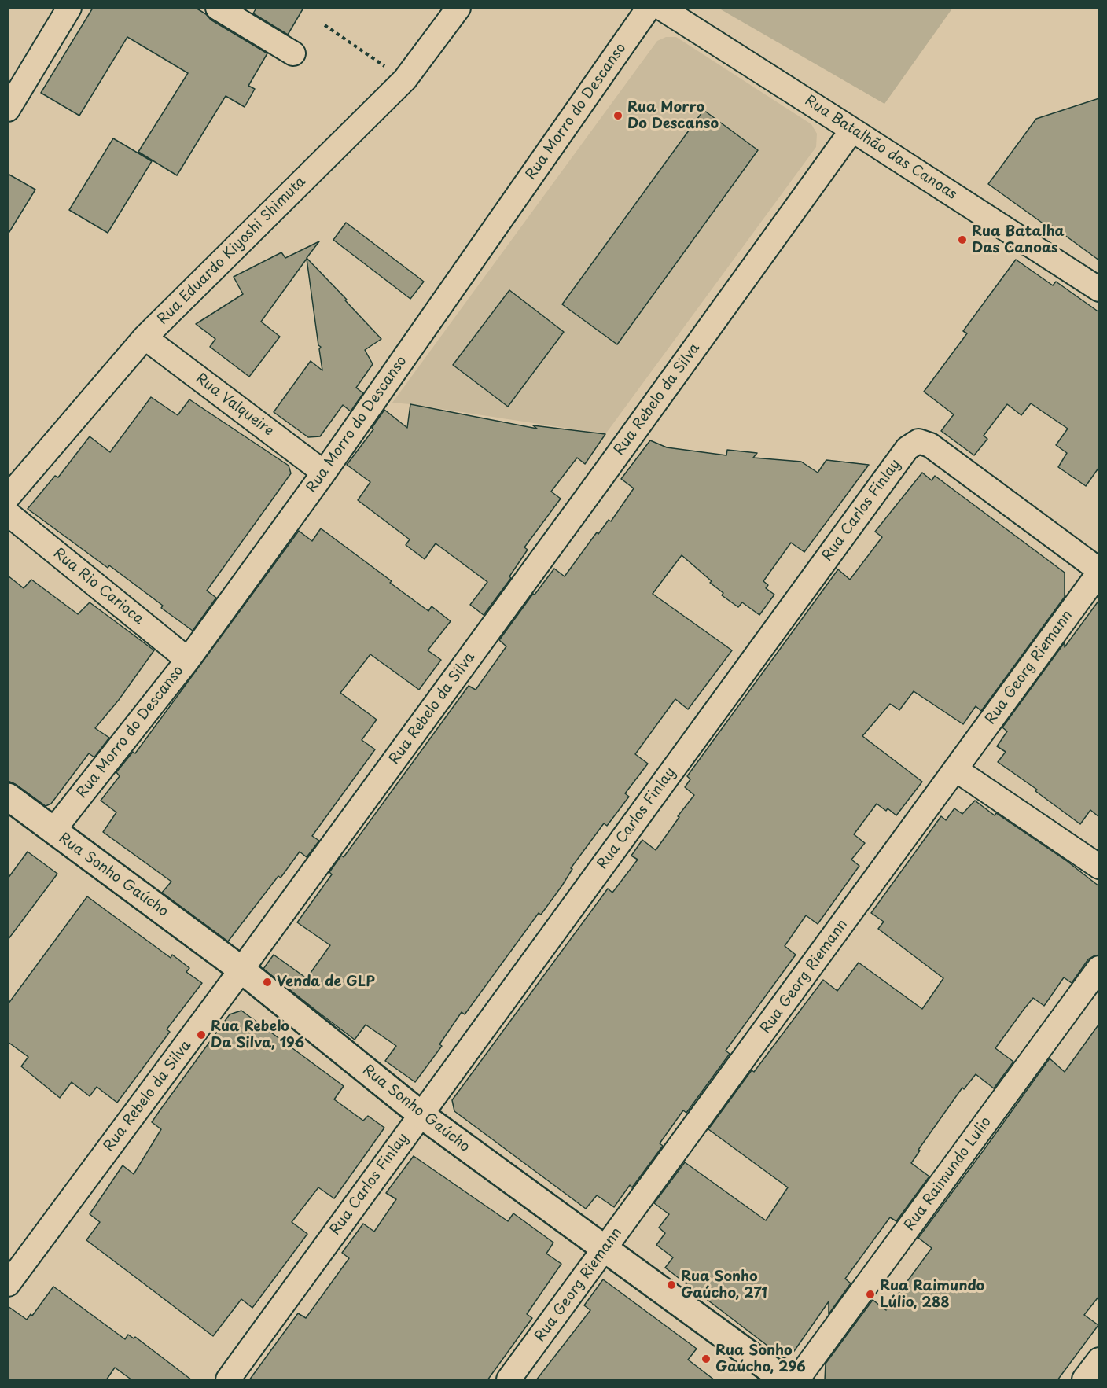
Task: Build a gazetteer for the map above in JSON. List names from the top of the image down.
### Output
{
  "streets": {
    "street": [
      "Rua Morro do Descanso",
      "Rua Batalhão das Canoas",
      "Rua Eduardo Kiyoshi Shimuta",
      "Rua Rebelo da Silva",
      "Rua Valqueire",
      "Rua Carlos Finlay",
      "Rua Rio Carioca",
      "Rua Georg Riemann",
      "Rua Sonho Gaúcho",
      "Rua Raimundo Lulio"
    ]
  },
  "crossings": [
    ["Rua Morro do Descanso", "Rua Valqueire"],
    ["Rua Morro do Descanso", "Rua Rio Carioca"],
    ["Rua Morro do Descanso", "Rua Sonho Gaúcho"],
    ["Rua Batalhão das Canoas", "Rua Rebelo da Silva"],
    ["Rua Eduardo Kiyoshi Shimuta", "Rua Valqueire"],
    ["Rua Rebelo da Silva", "Rua Sonho Gaúcho"],
    ["Rua Carlos Finlay", "Rua Georg Riemann"],
    ["Rua Carlos Finlay", "Rua Sonho Gaúcho"],
    ["Rua Georg Riemann", "Rua Sonho Gaúcho"]
  ],
  "places": [
    "Rua Morro Do Descanso",
    "Rua Batalha Das Canoas",
    "Venda de GLP",
    "Rua Rebelo Da Silva, 196",
    "Rua Sonho Gaúcho, 271",
    "Rua Raimundo Lúlio, 288",
    "Rua Sonho Gaúcho, 296"
  ]
}
